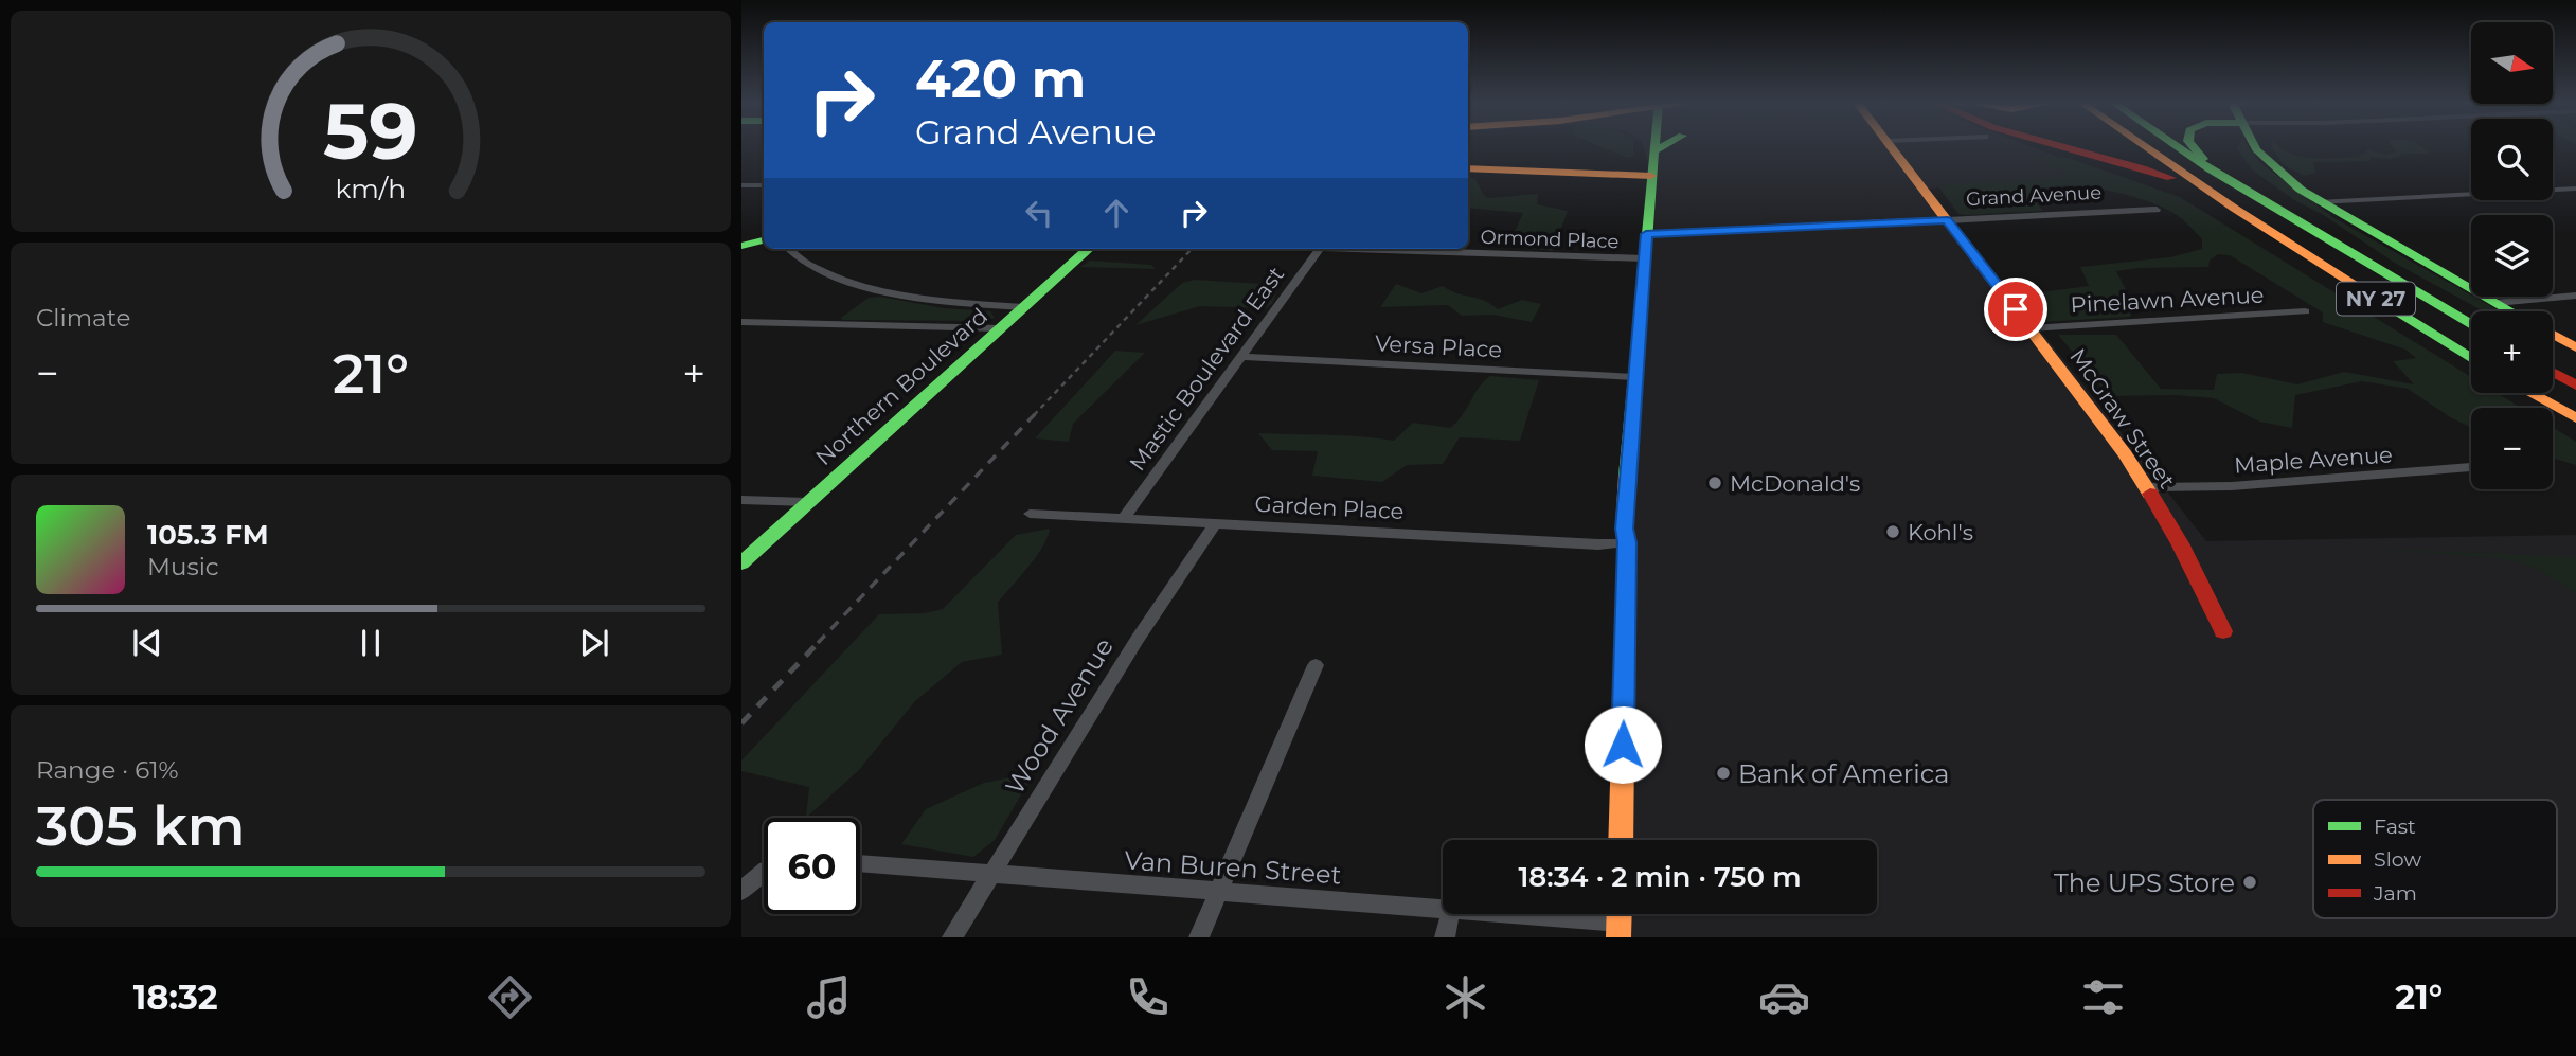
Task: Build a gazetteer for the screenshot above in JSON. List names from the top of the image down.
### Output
{
  "streets": {
    "main road": [
      "Grand Avenue",
      "NY 27",
      "Northern Boulevard",
      "McGraw Street"
    ],
    "street": [
      "Ormond Place",
      "Pinelawn Avenue",
      "Versa Place",
      "Mastic Boulevard East",
      "Maple Avenue",
      "Garden Place",
      "Wood Avenue",
      "Van Buren Street"
    ]
  },
  "crossings": [
    ["Grand Avenue", "McGraw Street"],
    ["Pinelawn Avenue", "McGraw Street"],
    ["Versa Place", "Mastic Boulevard East"],
    ["Mastic Boulevard East", "Garden Place"],
    ["McGraw Street", "Maple Avenue"],
    ["Garden Place", "Wood Avenue"],
    ["Wood Avenue", "Van Buren Street"]
  ],
  "places": [
    "McDonald's",
    "Kohl's",
    "Bank of America",
    "The UPS Store"
  ],
  "legend": ["Fast", "Slow", "Jam"],
  "north": "right",
  "page": {
    "map_buttons": ["+", "−"],
    "turn": ["420 m", "Grand Avenue"],
    "tile": [
      "Climate",
      ["Range · 61%", "305 km"]
    ],
    "heat": ["−", "21°", "+"],
    "song": ["105.3 FM", "Music"],
    "limit": "60",
    "trip": "18:34 · 2 min · 750 m",
    "tabs": ["18:32", "21°"],
    "gauge": ["59", "km/h"]
  }
}
